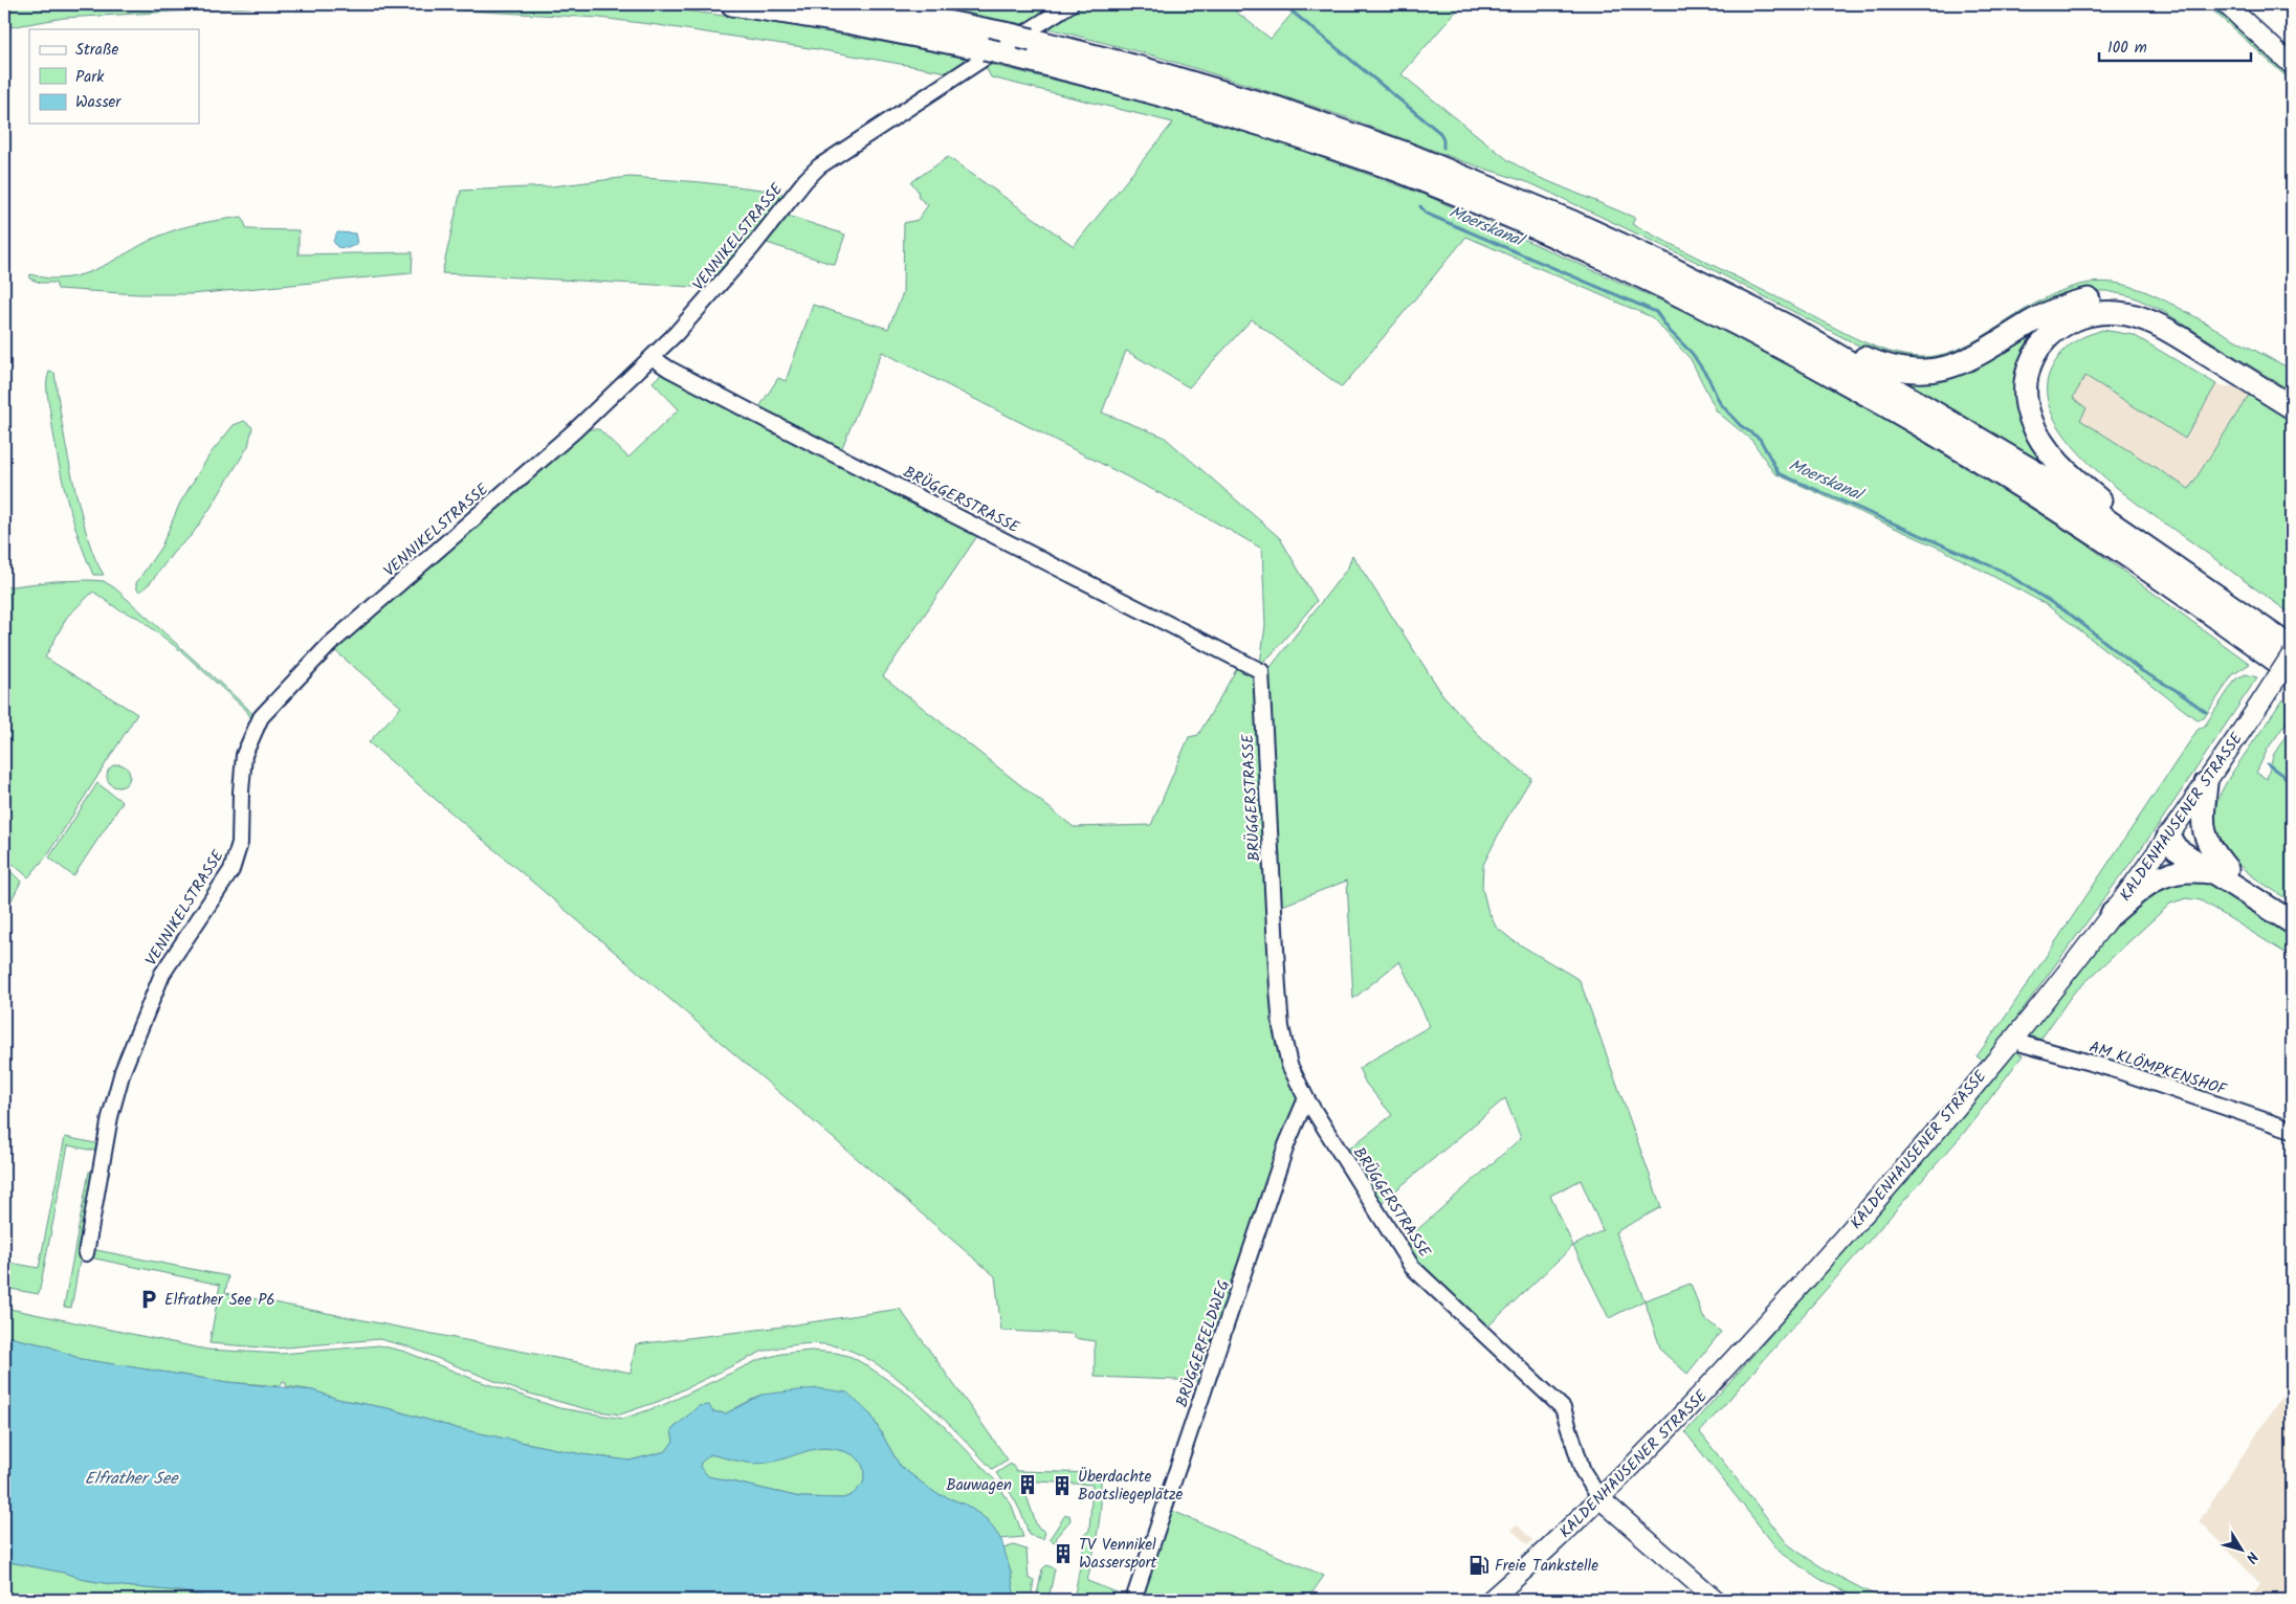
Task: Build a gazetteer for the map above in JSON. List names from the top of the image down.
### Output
{
  "streets": {
    "main road": ["KALDENHAUSENER STRASSE"],
    "street": [
      "VENNIKELSTRASSE",
      "BRÜGGERSTRASSE",
      "AM KLÖMPKENSHOF",
      "BRÜGGERFELDWEG"
    ]
  },
  "crossings": [
    ["VENNIKELSTRASSE", "BRÜGGERSTRASSE"],
    ["BRÜGGERSTRASSE", "KALDENHAUSENER STRASSE"],
    ["BRÜGGERSTRASSE", "BRÜGGERFELDWEG"],
    ["KALDENHAUSENER STRASSE", "AM KLÖMPKENSHOF"]
  ],
  "water": ["Moerskanal", "Elfrather See"],
  "places": {
    "parking": ["Elfrather See P6"],
    "building": ["Bauwagen", "Überdachte Bootsliegeplätze", "TV Vennikel Wassersport"],
    "fuel station": ["Freie Tankstelle"]
  },
  "legend": ["Straße", "Park", "Wasser"],
  "scale_bar": "100 m",
  "north": "bottom right"
}
